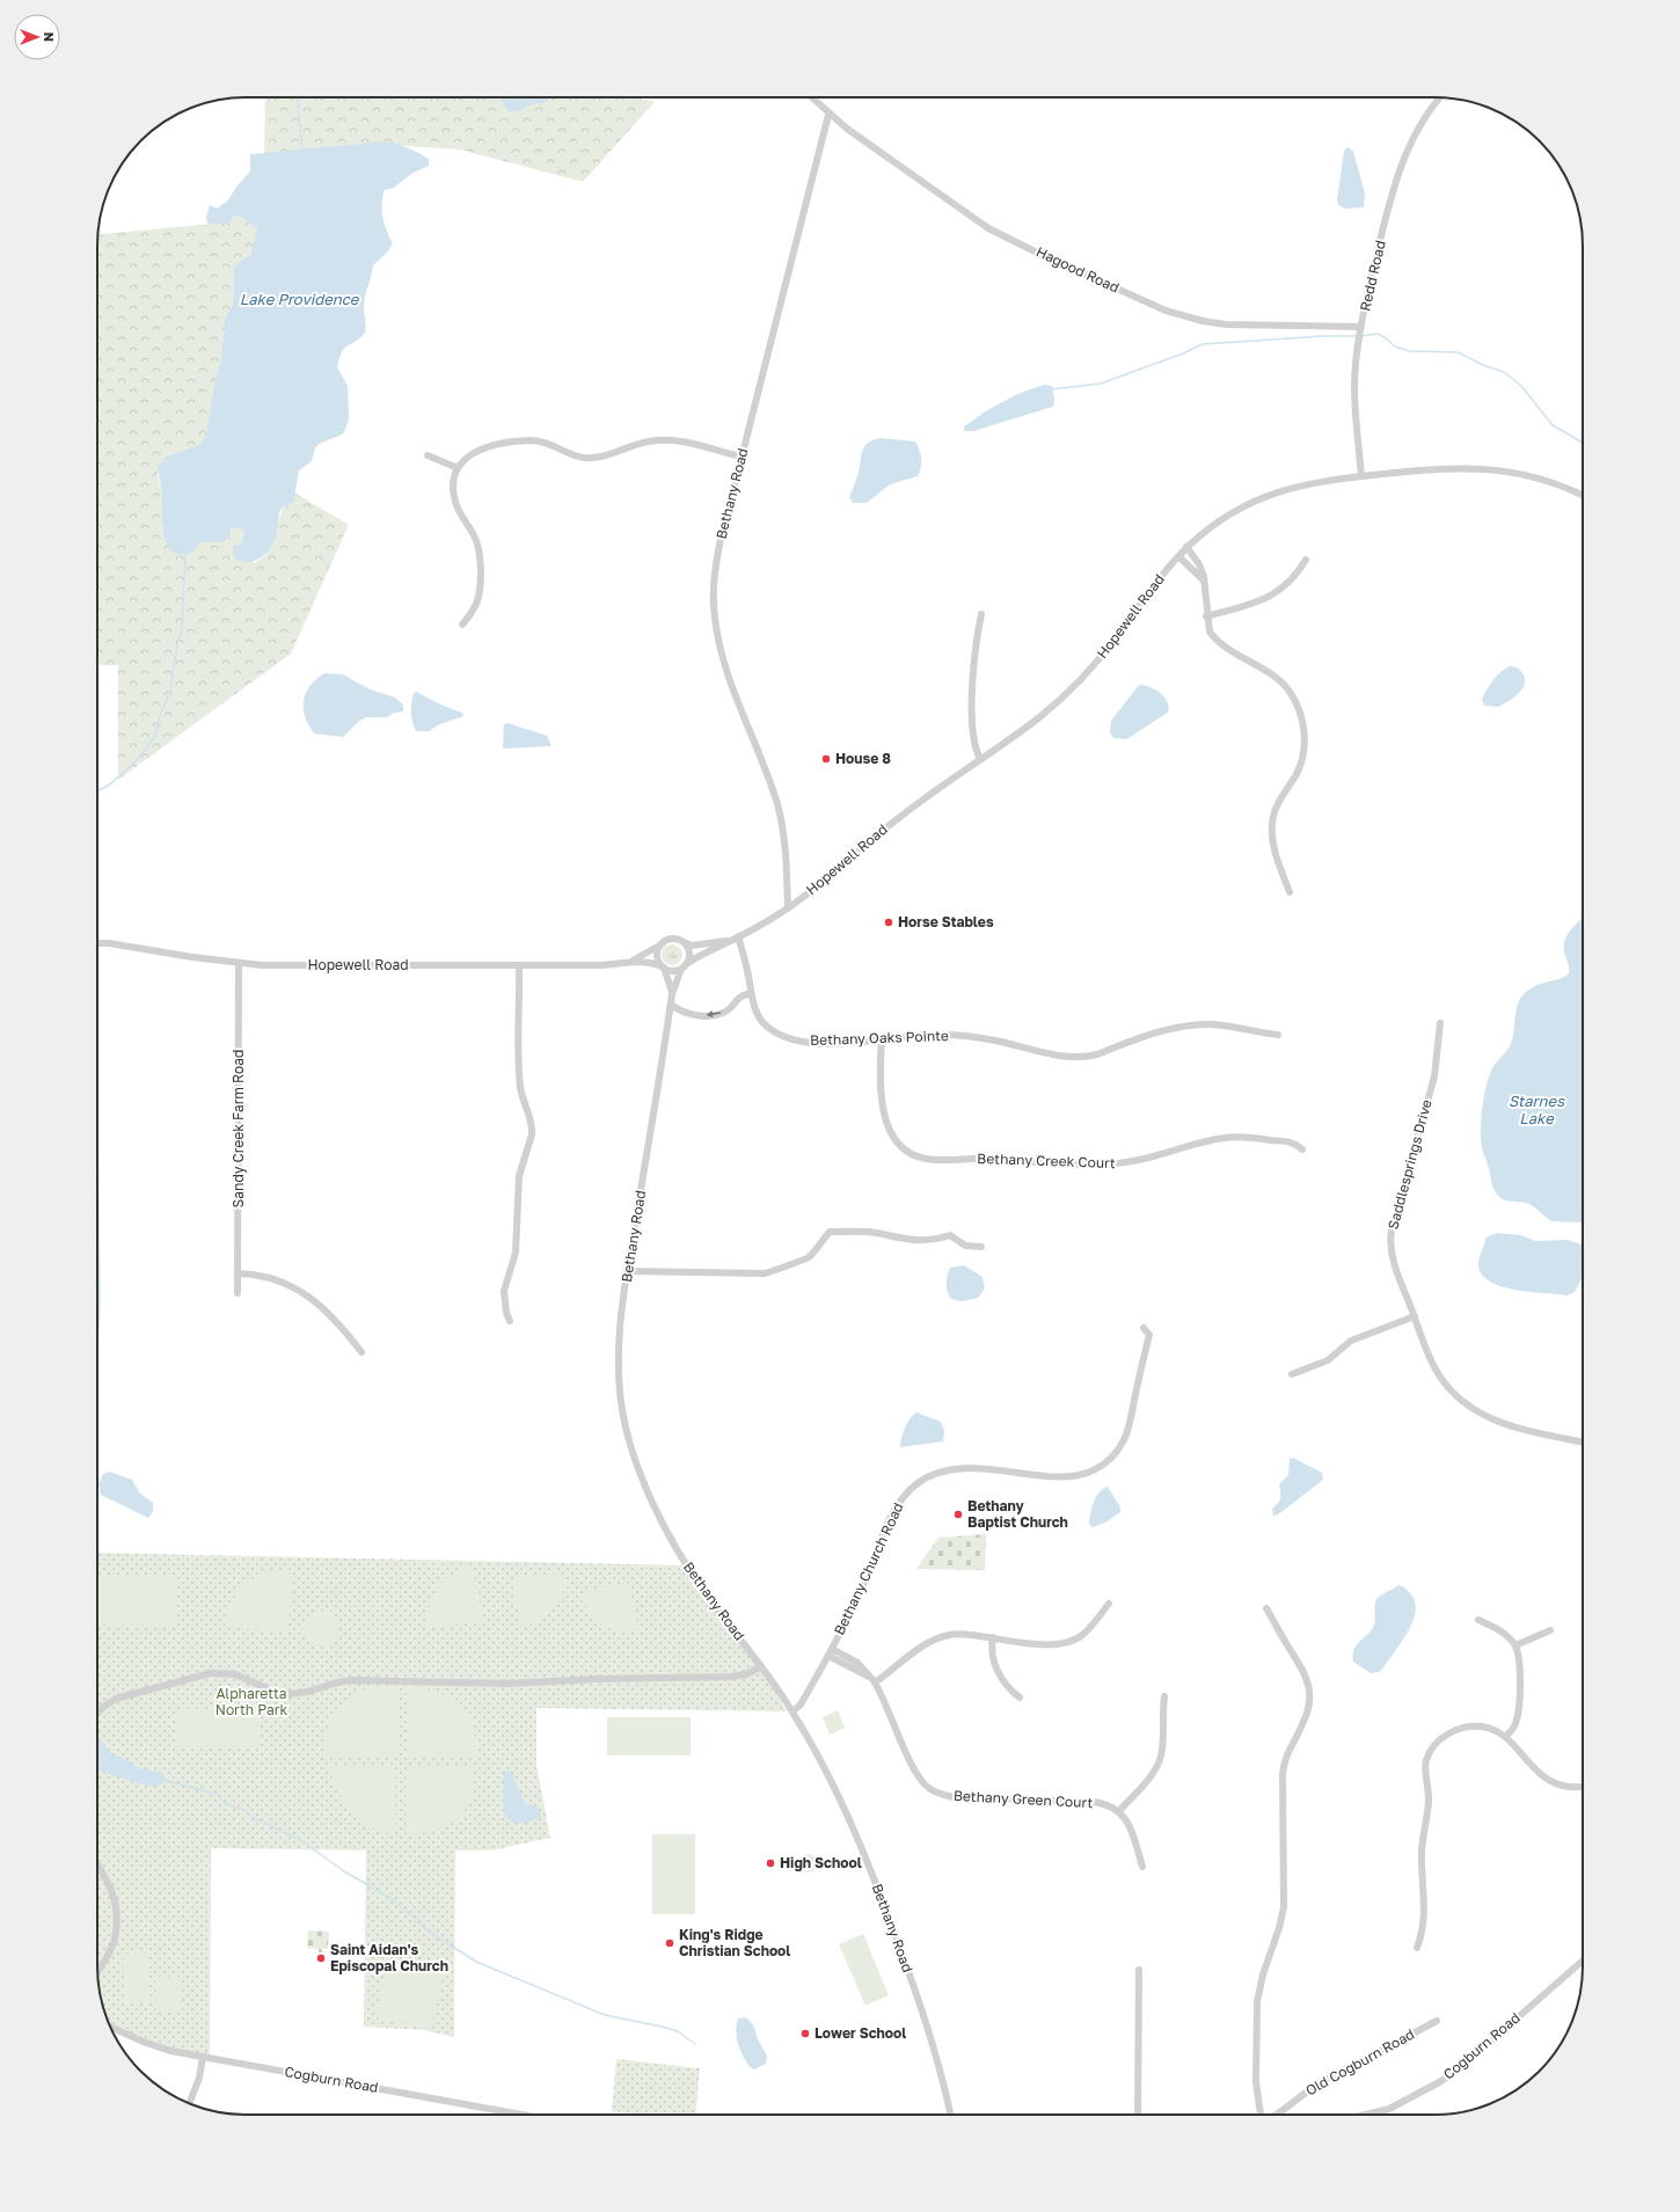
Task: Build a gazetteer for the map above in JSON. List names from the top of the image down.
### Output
{
  "streets": {
    "street": [
      "Hagood Road",
      "Redd Road",
      "Bethany Road",
      "Hopewell Road",
      "Bethany Oaks Pointe",
      "Sandy Creek Farm Road",
      "Bethany Creek Court",
      "Saddlesprings Drive",
      "Bethany Church Road",
      "Bethany Green Court",
      "Cogburn Road",
      "Old Cogburn Road"
    ]
  },
  "crossings": [
    ["Hagood Road", "Redd Road"],
    ["Hagood Road", "Bethany Road"],
    ["Redd Road", "Hopewell Road"],
    ["Bethany Road", "Hopewell Road"],
    ["Bethany Road", "Bethany Church Road"],
    ["Hopewell Road", "Bethany Oaks Pointe"],
    ["Hopewell Road", "Sandy Creek Farm Road"],
    ["Bethany Oaks Pointe", "Bethany Creek Court"]
  ],
  "water": ["Lake Providence", "Starnes Lake"],
  "parks": ["Alpharetta North Park"],
  "places": [
    "House 8",
    "Horse Stables",
    "Bethany Baptist Church",
    "High School",
    "King's Ridge Christian School",
    "Saint Aidan's Episcopal Church",
    "Lower School"
  ],
  "north": "right"
}
